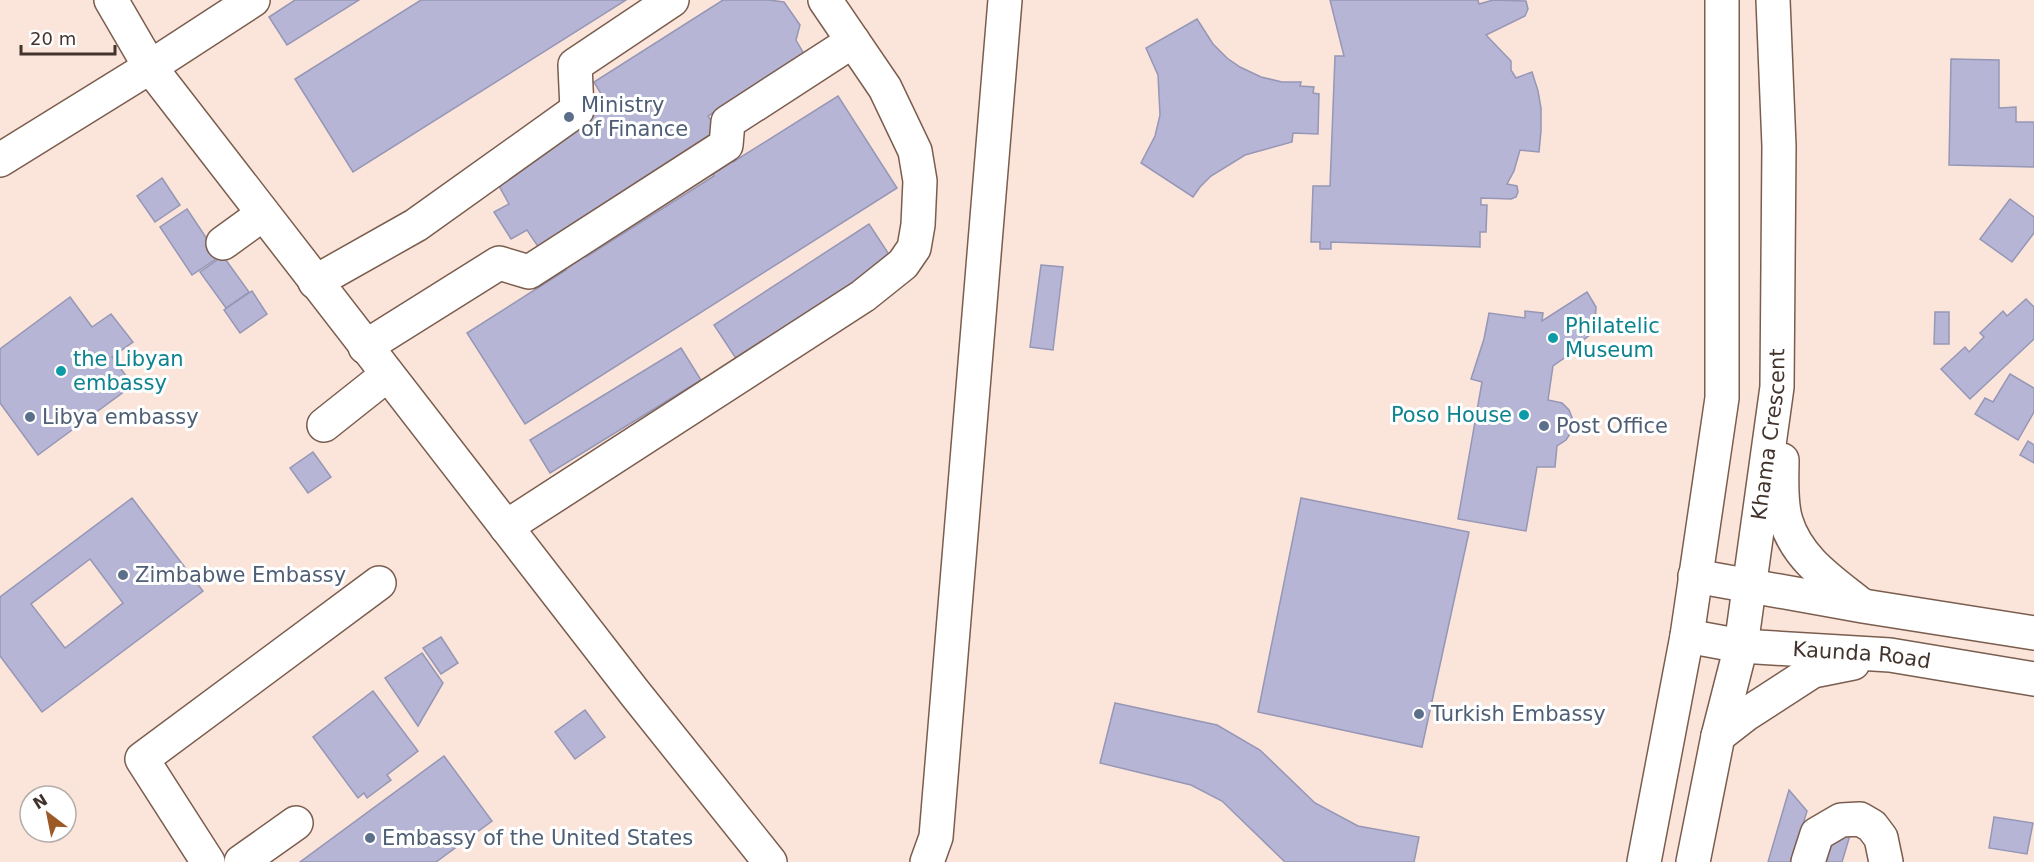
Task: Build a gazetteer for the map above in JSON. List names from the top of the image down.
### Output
{
  "streets": {
    "main road": ["Khama Crescent", "Kaunda Road"]
  },
  "crossings": [
    ["Khama Crescent", "Kaunda Road"]
  ],
  "places": [
    "Ministry of Finance",
    "Philatelic Museum",
    "the Libyan embassy",
    "Poso House",
    "Libya embassy",
    "Post Office",
    "Zimbabwe Embassy",
    "Turkish Embassy",
    "Embassy of the United States"
  ],
  "scale_bar": "20 m",
  "north": "top left"
}
